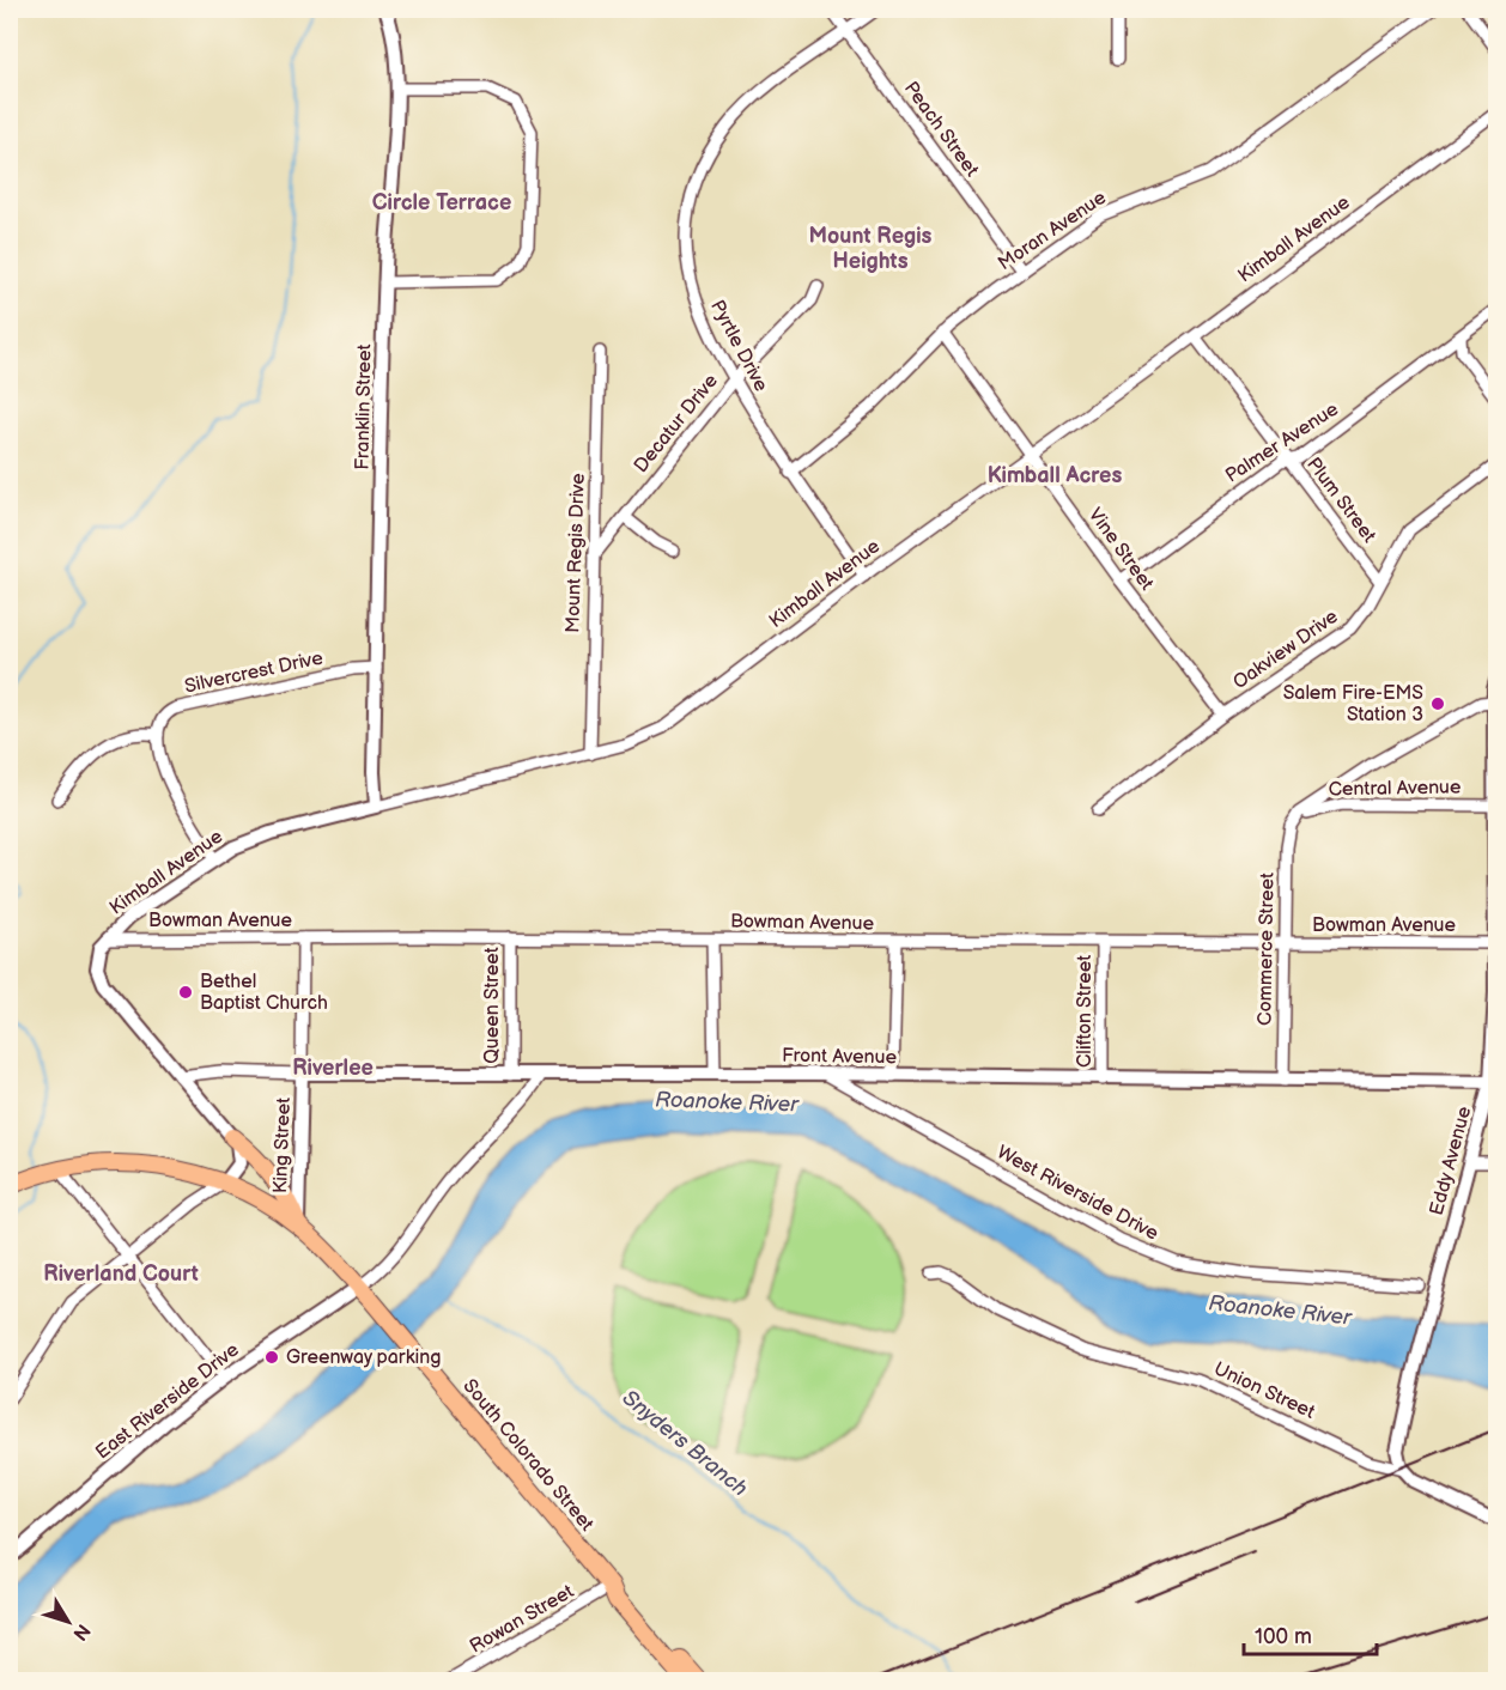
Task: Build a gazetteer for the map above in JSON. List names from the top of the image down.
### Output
{
  "streets": {
    "main road": ["South Colorado Street"],
    "street": [
      "Peach Street",
      "Moran Avenue",
      "Kimball Avenue",
      "Pyrtle Drive",
      "Franklin Street",
      "Decatur Drive",
      "Palmer Avenue",
      "Plum Street",
      "Vine Street",
      "Mount Regis Drive",
      "Oakview Drive",
      "Silvercrest Drive",
      "Central Avenue",
      "Bowman Avenue",
      "Commerce Street",
      "Queen Street",
      "Clifton Street",
      "Front Avenue",
      "King Street",
      "Eddy Avenue",
      "West Riverside Drive",
      "Union Street",
      "East Riverside Drive",
      "Rowan Street"
    ]
  },
  "crossings": [
    ["Peach Street", "Moran Avenue"],
    ["Peach Street", "Pyrtle Drive"],
    ["Moran Avenue", "Pyrtle Drive"],
    ["Moran Avenue", "Vine Street"],
    ["Kimball Avenue", "Pyrtle Drive"],
    ["Kimball Avenue", "Franklin Street"],
    ["Kimball Avenue", "Plum Street"],
    ["Kimball Avenue", "Vine Street"],
    ["Kimball Avenue", "Mount Regis Drive"],
    ["Kimball Avenue", "Bowman Avenue"],
    ["Pyrtle Drive", "Decatur Drive"],
    ["Franklin Street", "Silvercrest Drive"],
    ["Decatur Drive", "Mount Regis Drive"],
    ["Palmer Avenue", "Plum Street"],
    ["Palmer Avenue", "Vine Street"],
    ["Plum Street", "Oakview Drive"],
    ["Vine Street", "Oakview Drive"],
    ["Central Avenue", "Commerce Street"],
    ["Central Avenue", "Eddy Avenue"],
    ["Bowman Avenue", "Commerce Street"],
    ["Bowman Avenue", "Queen Street"],
    ["Bowman Avenue", "Clifton Street"],
    ["Bowman Avenue", "King Street"],
    ["Bowman Avenue", "Eddy Avenue"],
    ["Commerce Street", "Front Avenue"],
    ["Queen Street", "Front Avenue"],
    ["Clifton Street", "Front Avenue"],
    ["Front Avenue", "King Street"],
    ["Front Avenue", "Eddy Avenue"],
    ["Front Avenue", "West Riverside Drive"],
    ["King Street", "South Colorado Street"],
    ["Eddy Avenue", "Union Street"],
    ["East Riverside Drive", "South Colorado Street"],
    ["South Colorado Street", "Rowan Street"]
  ],
  "districts": [
    "Circle Terrace",
    "Mount Regis Heights",
    "Kimball Acres",
    "Riverlee",
    "Riverland Court"
  ],
  "water": ["Roanoke River", "Snyders Branch"],
  "places": ["Salem Fire-EMS Station 3", "Bethel Baptist Church", "Greenway parking"],
  "scale_bar": "100 m",
  "north": "bottom right"
}
